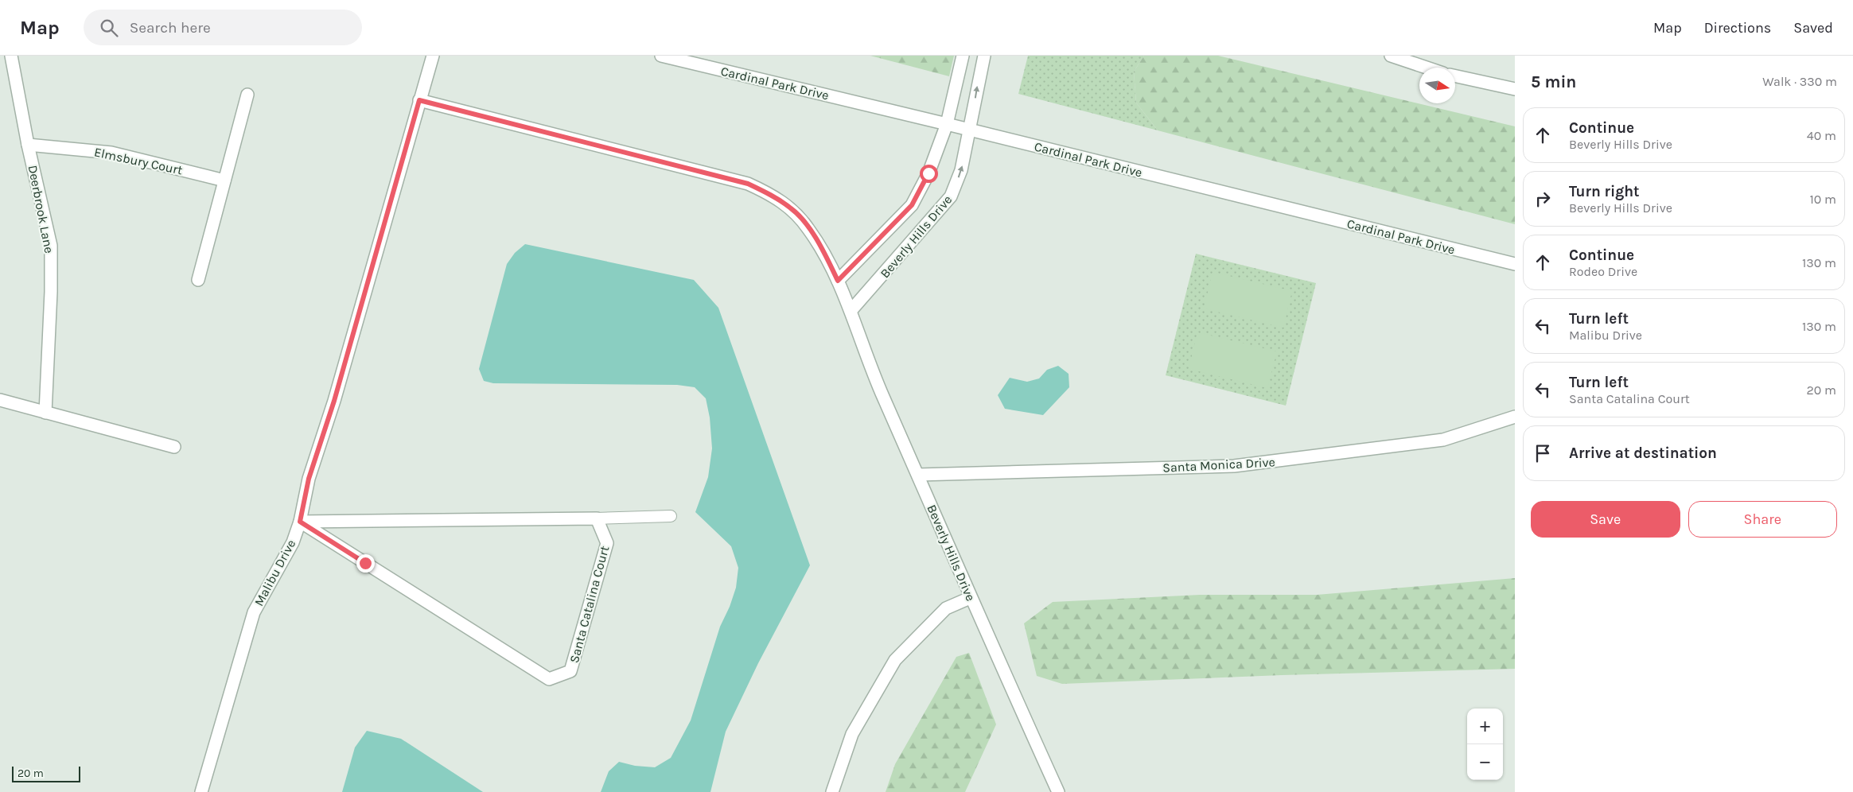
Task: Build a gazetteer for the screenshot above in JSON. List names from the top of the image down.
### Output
{
  "streets": {
    "street": [
      "Cardinal Park Drive",
      "Elmsbury Court",
      "Deerbrook Lane",
      "Beverly Hills Drive",
      "Santa Monica Drive",
      "Malibu Drive",
      "Santa Catalina Court"
    ]
  },
  "crossings": [
    ["Cardinal Park Drive", "Beverly Hills Drive"],
    ["Elmsbury Court", "Deerbrook Lane"],
    ["Beverly Hills Drive", "Santa Monica Drive"],
    ["Beverly Hills Drive", "Malibu Drive"],
    ["Malibu Drive", "Santa Catalina Court"]
  ],
  "scale_bar": "20 m",
  "north": "right",
  "page": {
    "header": "Map",
    "search": "Search here",
    "nav": ["Map", "Directions", "Saved"],
    "heading": ["5 min", "Walk · 330 m"],
    "list": [
      ["Continue", "Beverly Hills Drive", "40 m"],
      ["Turn right", "Beverly Hills Drive", "10 m"],
      ["Continue", "Rodeo Drive", "130 m"],
      ["Turn left", "Malibu Drive", "130 m"],
      ["Turn left", "Santa Catalina Court", "20 m"],
      "Arrive at destination"
    ],
    "buttons": ["Save", "Share"],
    "map_buttons": ["+", "−"],
    "scale": "20 m"
  }
}
